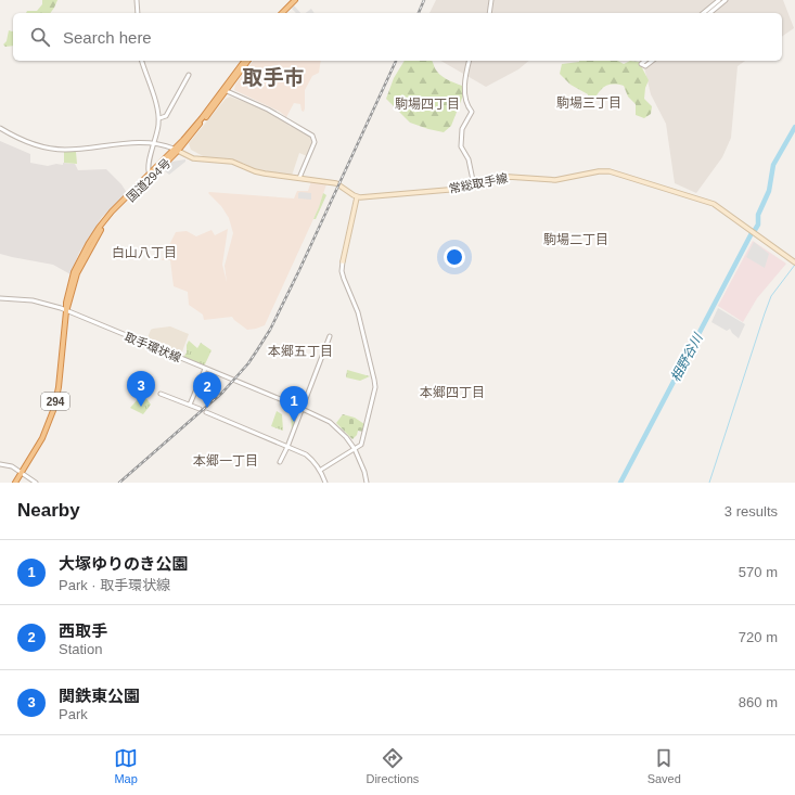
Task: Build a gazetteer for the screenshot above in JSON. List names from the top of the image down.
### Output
{
  "streets": {
    "highway": ["国道294号", "294"],
    "main road": ["常総取手線"],
    "street": ["取手環状線"]
  },
  "crossings": [
    ["国道294号", "取手環状線"]
  ],
  "districts": [
    "取手市",
    "駒場三丁目",
    "駒場四丁目",
    "駒場二丁目",
    "白山八丁目",
    "本郷五丁目",
    "本郷四丁目",
    "本郷一丁目"
  ],
  "water": ["相野谷川"],
  "page": {
    "search": "Search here",
    "pins": ["3", "2", "1"],
    "heading": ["Nearby", "3 results"],
    "list": [
      {
        "mark": "1",
        "name": "大塚ゆりのき公園",
        "note": "Park · 取手環状線",
        "value": "570 m"
      },
      {
        "mark": "2",
        "name": "西取手",
        "note": "Station",
        "value": "720 m"
      },
      {
        "mark": "3",
        "name": "関鉄東公園",
        "note": "Park",
        "value": "860 m"
      }
    ],
    "nav": ["Map", "Directions", "Saved"]
  }
}
